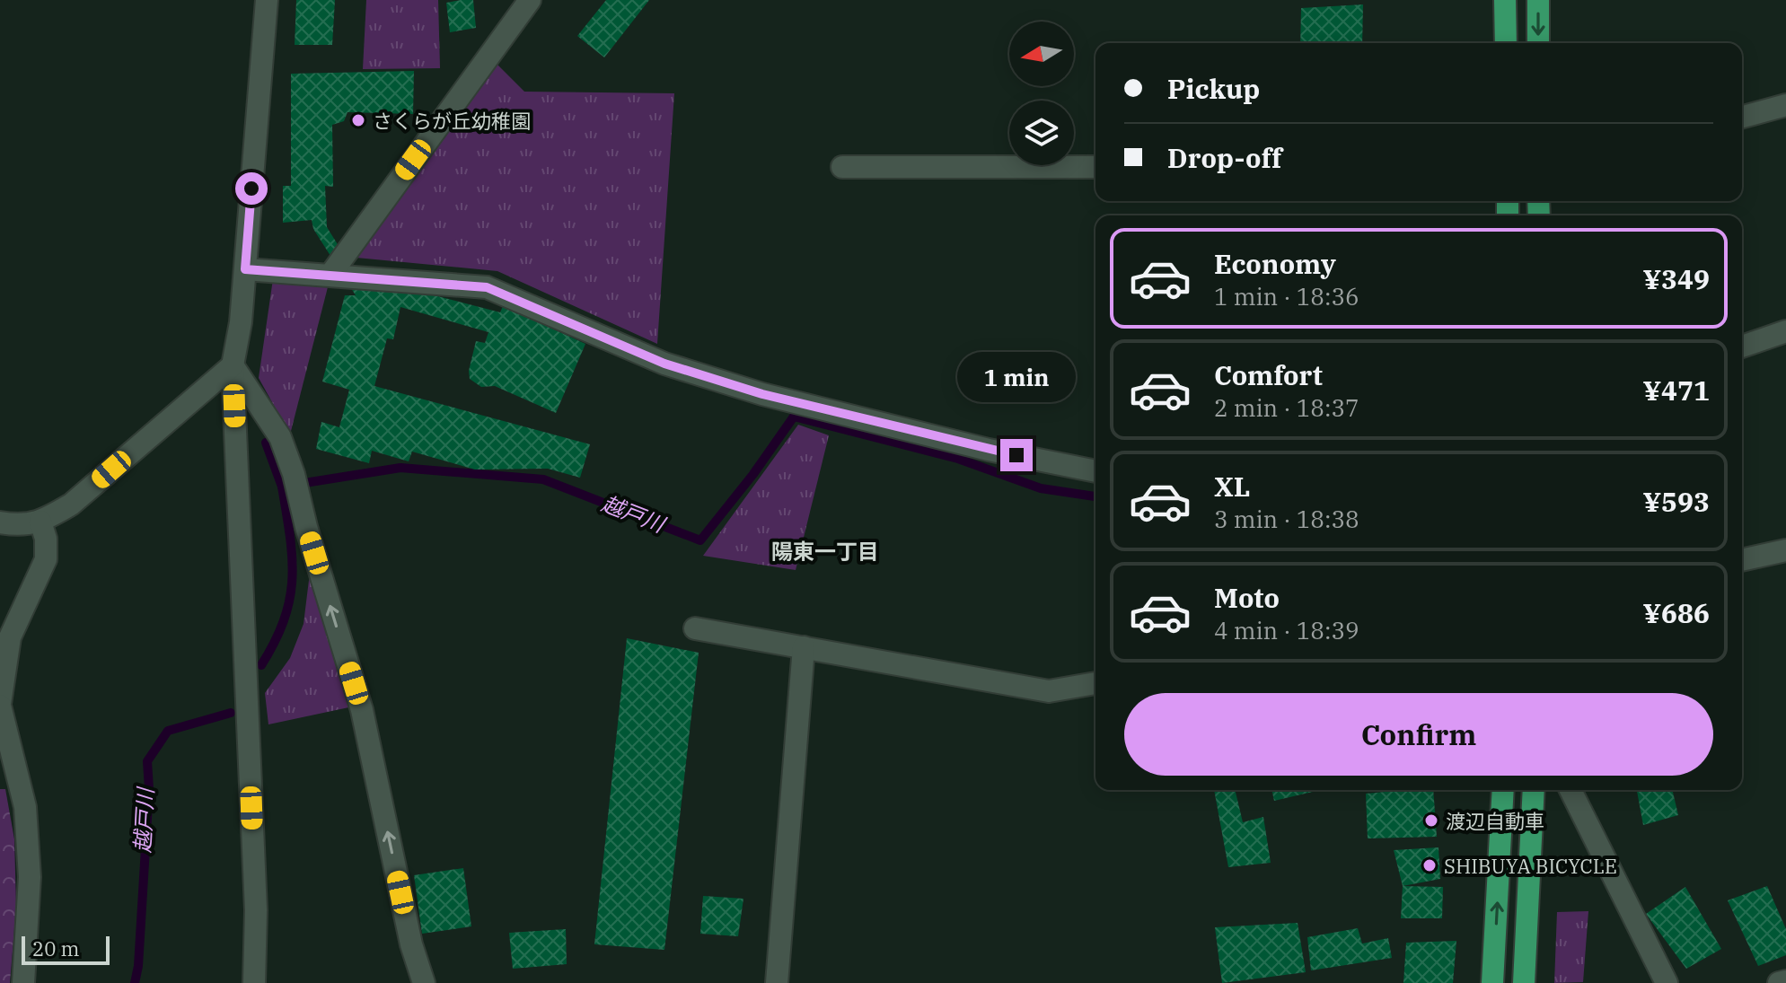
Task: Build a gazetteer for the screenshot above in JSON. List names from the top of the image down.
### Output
{
  "districts": ["陽東一丁目"],
  "water": ["越戸川"],
  "places": ["さくらが丘幼稚園", "渡辺自動車", "SHIBUYA BICYCLE"],
  "scale_bar": "20 m",
  "north": "left",
  "page": {
    "banner": ["Pickup", "Drop-off"],
    "list": [
      {
        "name": "Economy",
        "note": "1 min · 18:36",
        "value": "¥349"
      },
      {
        "name": "Comfort",
        "note": "2 min · 18:37",
        "value": "¥471"
      },
      {
        "name": "XL",
        "note": "3 min · 18:38",
        "value": "¥593"
      },
      {
        "name": "Moto",
        "note": "4 min · 18:39",
        "value": "¥686"
      }
    ],
    "bubble": "1 min",
    "buttons": "Confirm",
    "scale": "20 m"
  }
}
